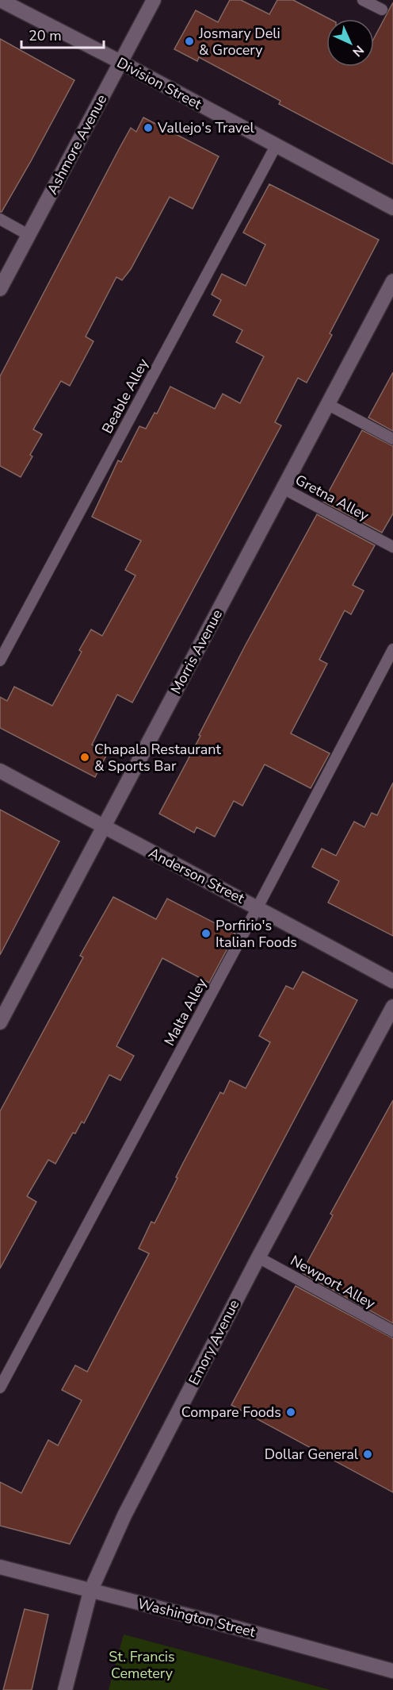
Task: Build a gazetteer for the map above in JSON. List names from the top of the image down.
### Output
{
  "streets": {
    "street": [
      "Division Street",
      "Ashmore Avenue",
      "Morris Avenue",
      "Anderson Street",
      "Emory Avenue",
      "Washington Street"
    ],
    "lane": [
      "Beable Alley",
      "Gretna Alley",
      "Malta Alley",
      "Newport Alley"
    ]
  },
  "crossings": [
    ["Division Street", "Ashmore Avenue"],
    ["Division Street", "Beable Alley"],
    ["Gretna Alley", "Morris Avenue"],
    ["Morris Avenue", "Anderson Street"],
    ["Anderson Street", "Malta Alley"],
    ["Newport Alley", "Emory Avenue"],
    ["Emory Avenue", "Washington Street"]
  ],
  "parks": ["St. Francis Cemetery"],
  "places": [
    "Josmary Deli & Grocery",
    "Vallejo's Travel",
    "Chapala Restaurant & Sports Bar",
    "Porfirio's Italian Foods",
    "Compare Foods",
    "Dollar General"
  ],
  "scale_bar": "20 m",
  "north": "bottom right"
}
